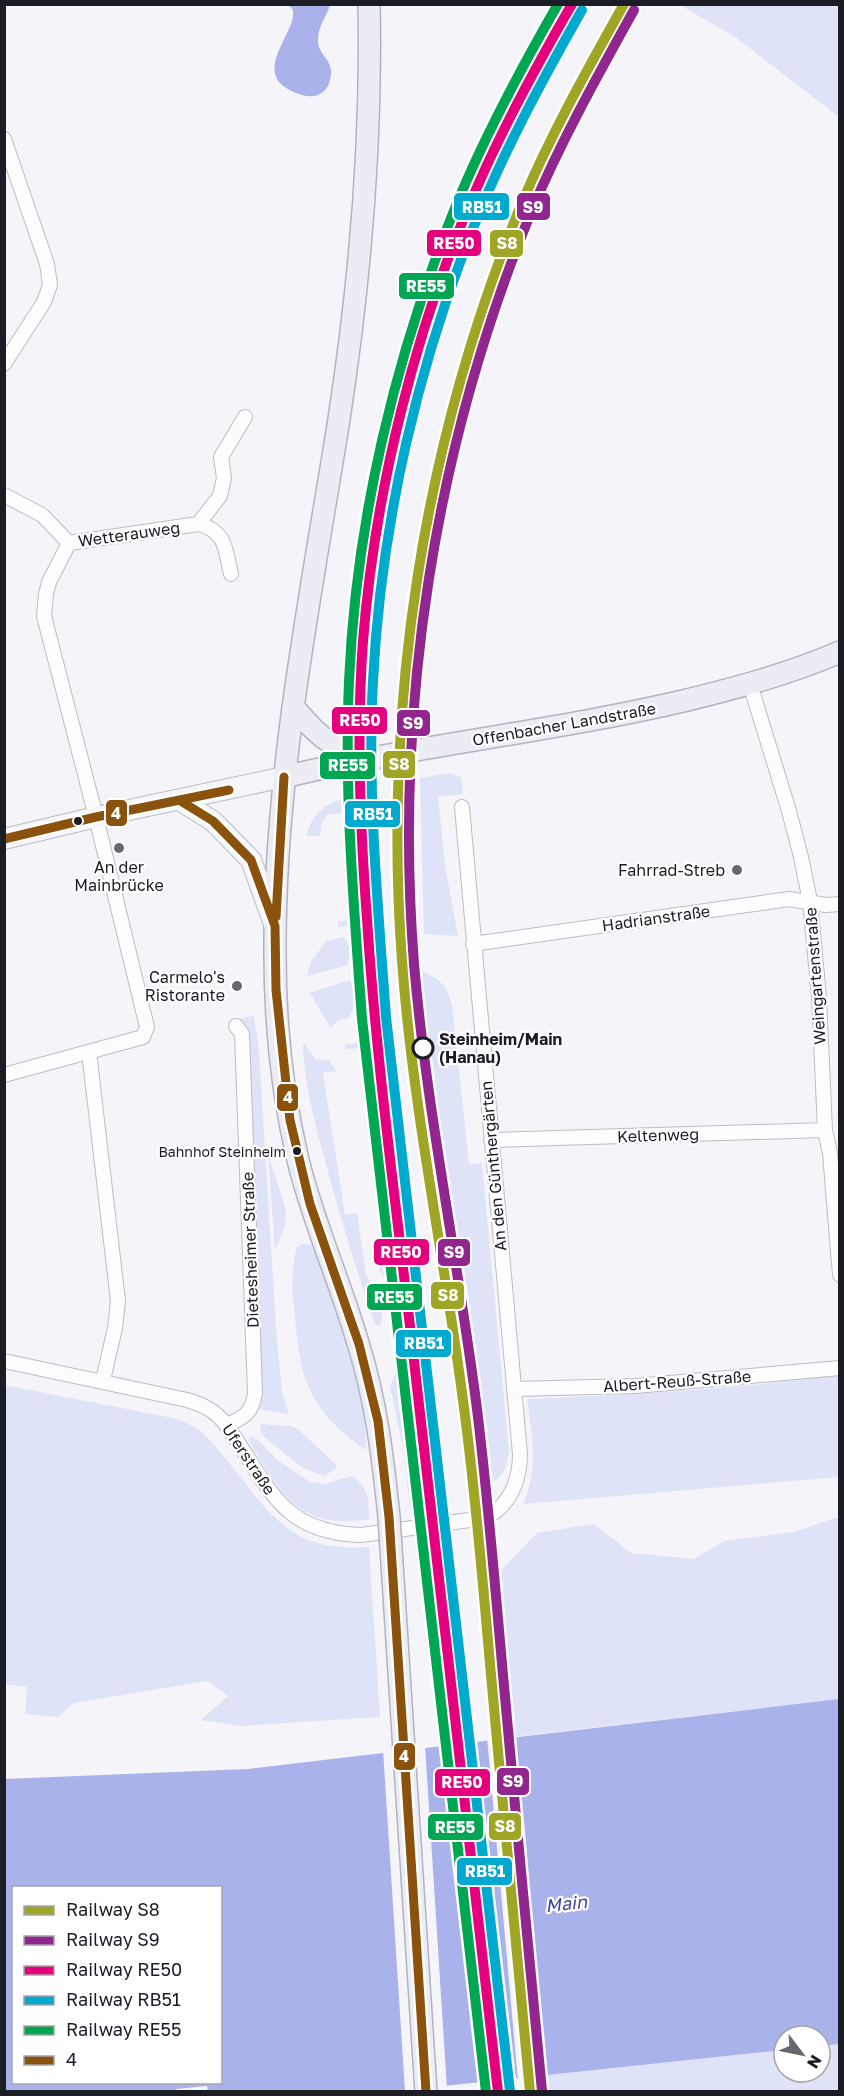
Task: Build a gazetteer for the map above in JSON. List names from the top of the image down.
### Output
{
  "streets": {
    "main road": ["Offenbacher Landstraße"],
    "street": [
      "Wetterauweg",
      "Hadrianstraße",
      "Weingartenstraße",
      "Keltenweg",
      "An den Günthergärten",
      "Dietesheimer Straße",
      "Albert-Reuß-Straße",
      "Uferstraße"
    ]
  },
  "crossings": [
    ["Offenbacher Landstraße", "Weingartenstraße"],
    ["Hadrianstraße", "Weingartenstraße"],
    ["Hadrianstraße", "An den Günthergärten"],
    ["Weingartenstraße", "Keltenweg"],
    ["Keltenweg", "An den Günthergärten"],
    ["An den Günthergärten", "Albert-Reuß-Straße"],
    ["An den Günthergärten", "Uferstraße"],
    ["Dietesheimer Straße", "Uferstraße"]
  ],
  "water": ["Main"],
  "places": [
    "An der Mainbrücke",
    "Fahrrad-Streb",
    "Carmelo's Ristorante",
    "Steinheim/Main (Hanau)",
    "Bahnhof Steinheim"
  ],
  "lines": [
    "rail line S8",
    "rail line RE50",
    "rail line RE55",
    "rail line S9",
    "rail line RB51",
    "transit line 4"
  ],
  "legend": [
    "Railway S8",
    "Railway S9",
    "Railway RE50",
    "Railway RB51",
    "Railway RE55",
    "4"
  ],
  "north": "bottom right"
}
